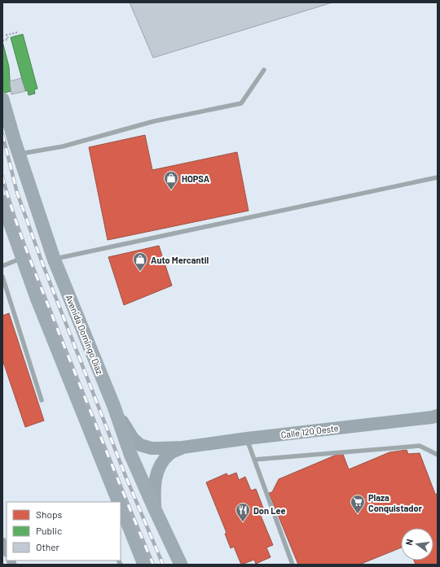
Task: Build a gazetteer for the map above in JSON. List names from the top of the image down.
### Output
{
  "streets": {
    "main road": ["Avenida Domingo Díaz"],
    "street": ["Calle 120 Oeste"]
  },
  "crossings": [
    ["Avenida Domingo Díaz", "Calle 120 Oeste"]
  ],
  "places": {
    "shop": ["HOPSA", "Auto Mercantil"],
    "supermarket": ["Plaza Conquistador"],
    "restaurant": ["Don Lee"]
  },
  "legend": ["Shops", "Public", "Other"],
  "north": "left"
}
